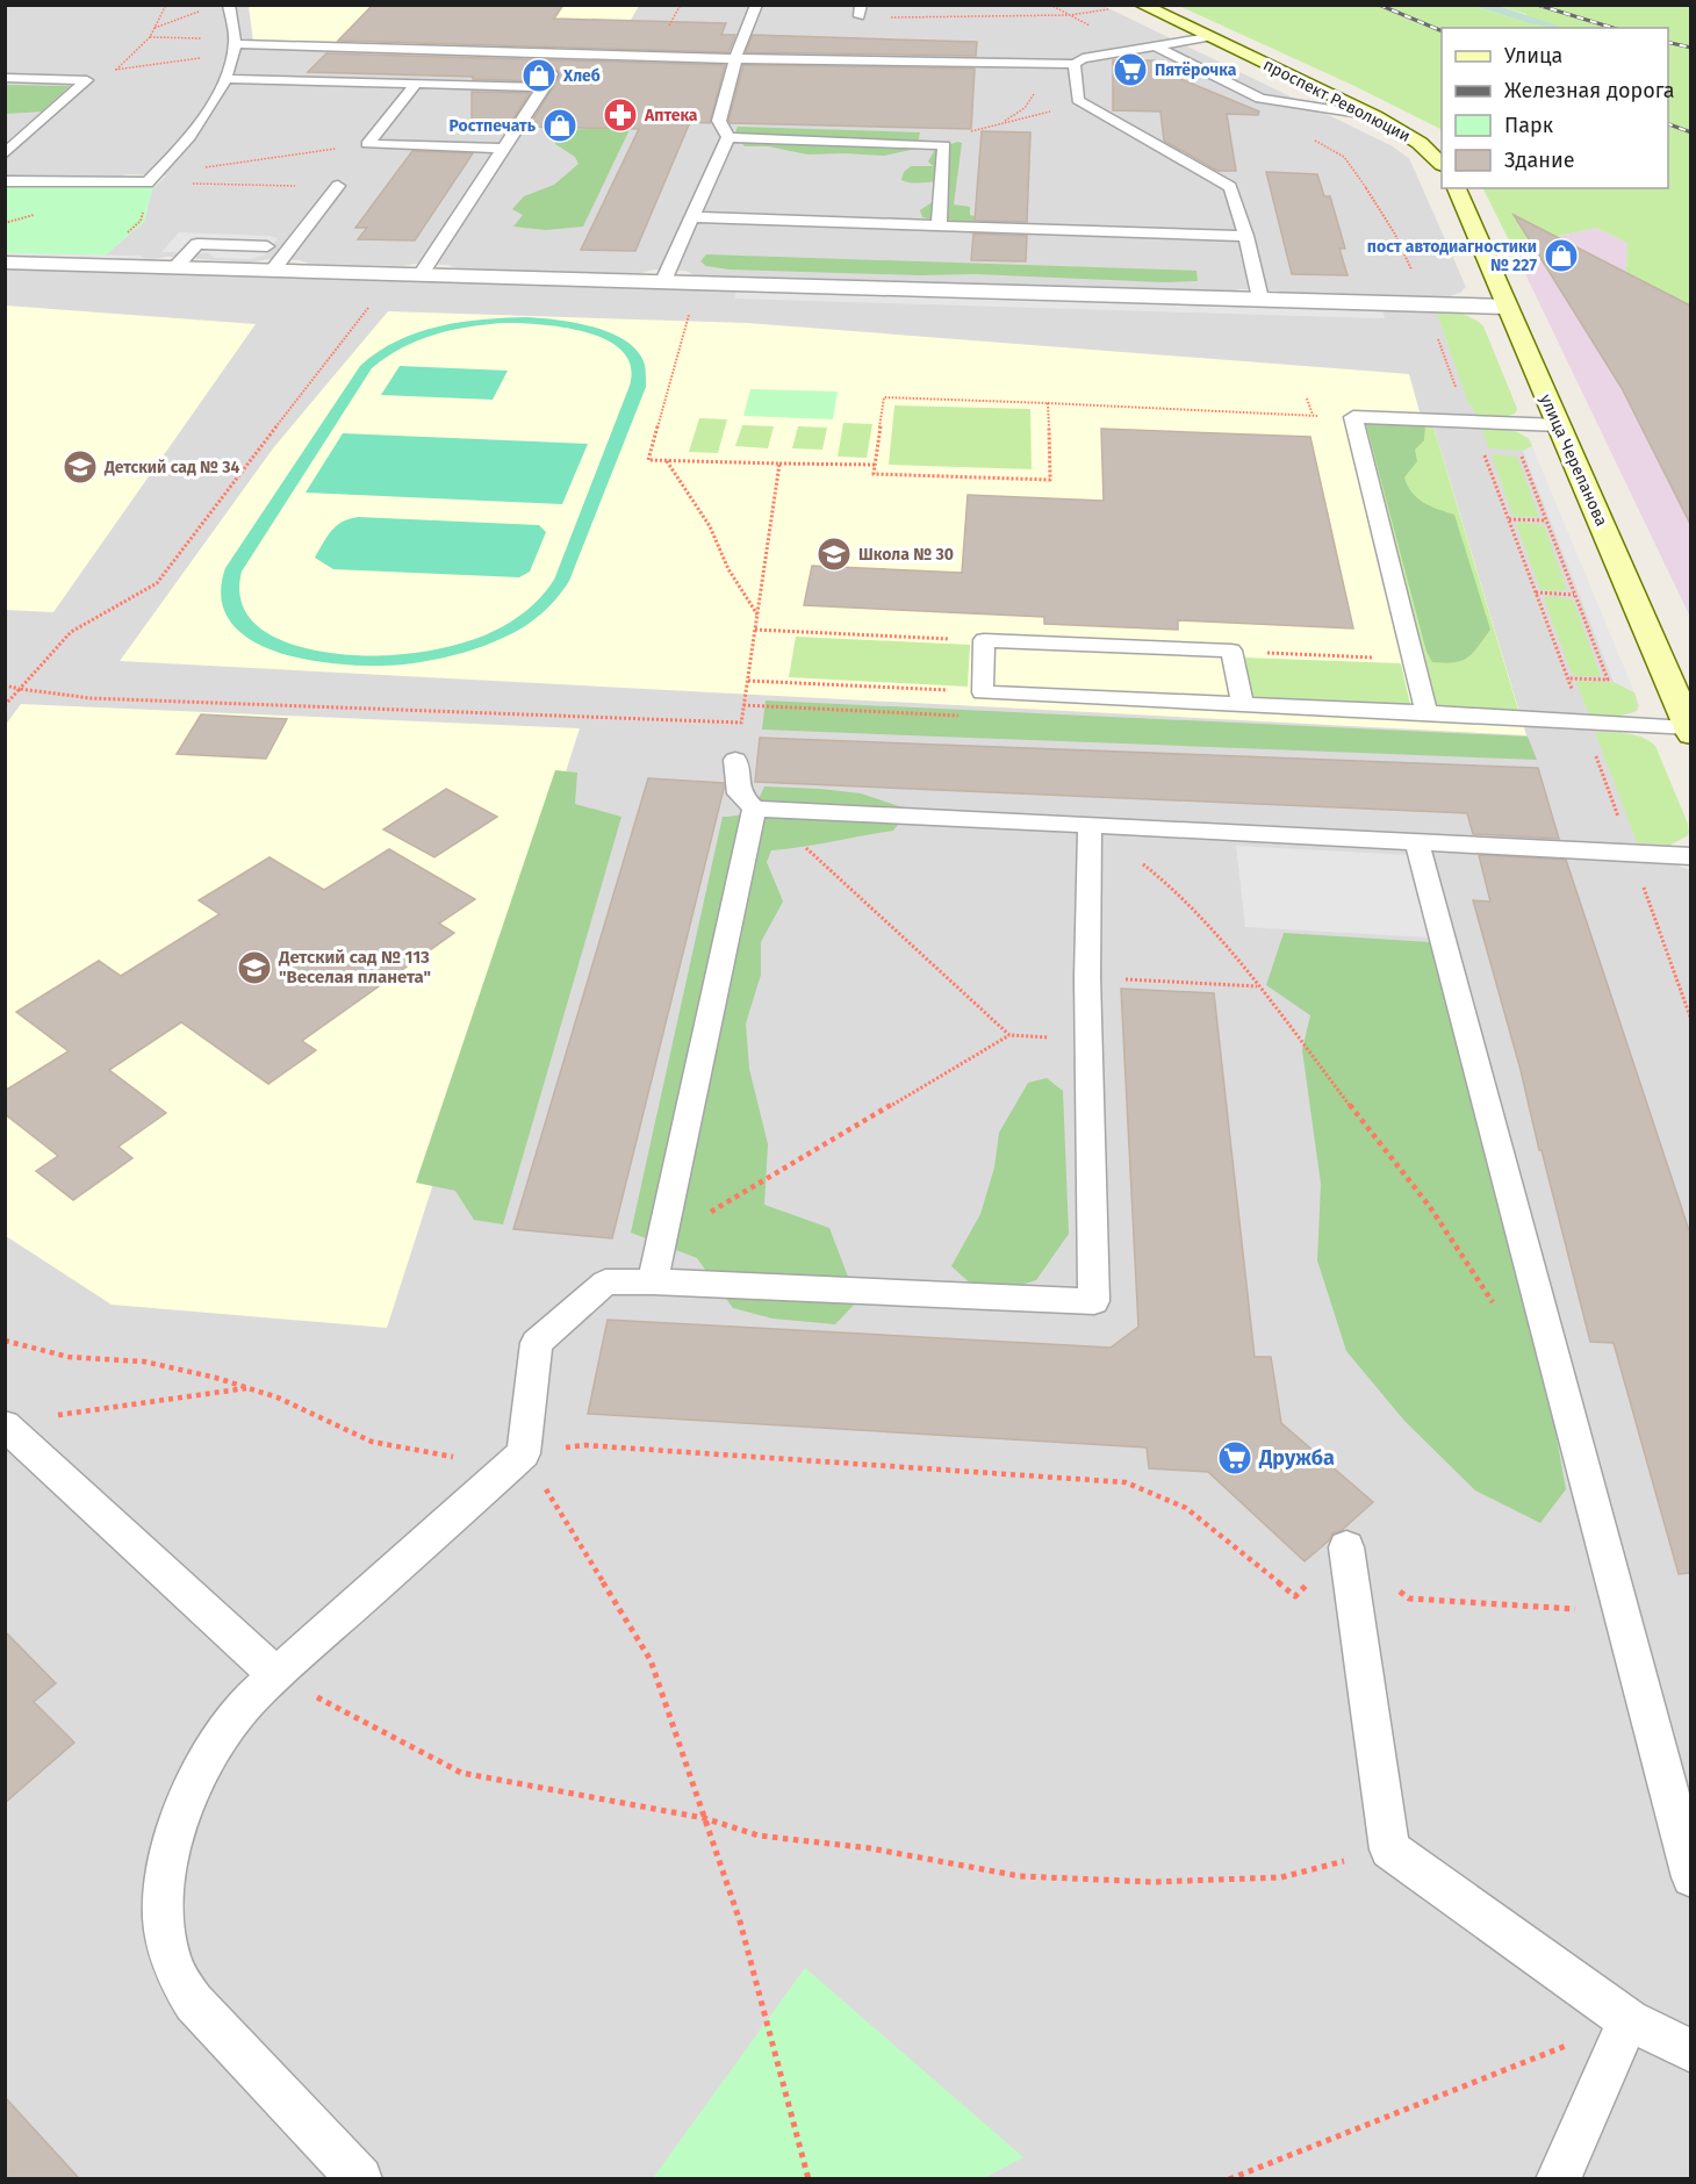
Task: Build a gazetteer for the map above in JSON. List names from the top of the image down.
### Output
{
  "streets": {
    "main road": ["проспект Революции", "улица Черепанова"]
  },
  "places": {
    "supermarket": ["Пятёрочка", "Дружба"],
    "shop": ["Хлеб", "Ростпечать", "пост автодиагностики № 227"],
    "pharmacy": ["Аптека"],
    "school or university": ["Детский сад № 34", "Школа № 30", "Детский сад № 113 \"Веселая планета\""]
  },
  "legend": [
    "Улица",
    "Железная дорога",
    "Парк",
    "Здание"
  ]
}
